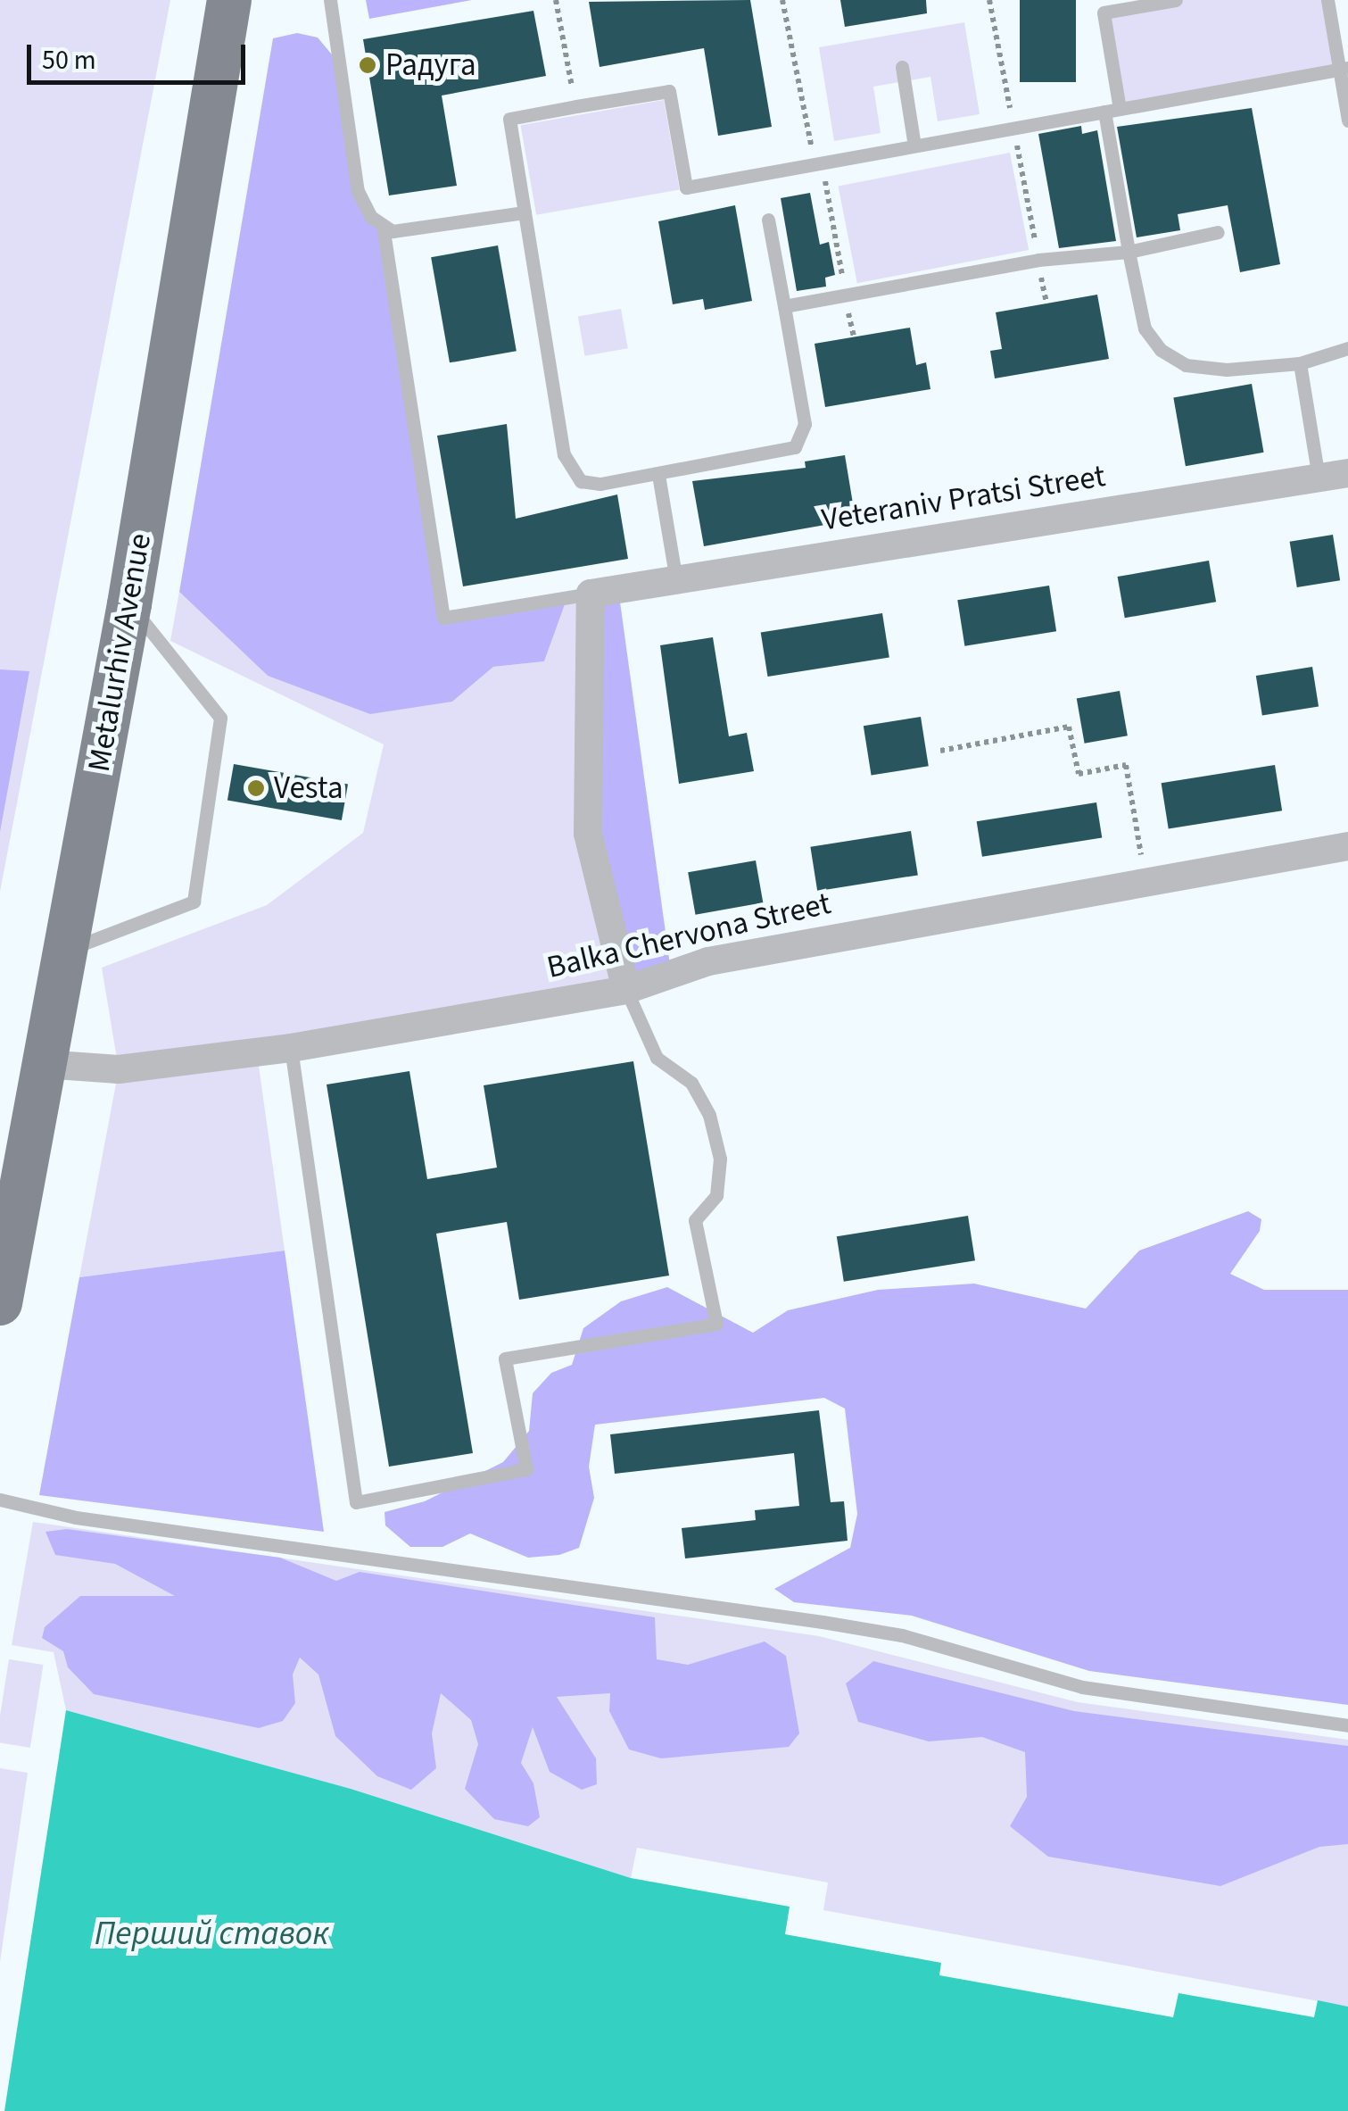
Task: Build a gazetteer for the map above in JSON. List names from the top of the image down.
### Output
{
  "streets": {
    "main road": ["Metalurhiv Avenue"],
    "street": ["Veteraniv Pratsi Street", "Balka Chervona Street"]
  },
  "crossings": [
    ["Metalurhiv Avenue", "Balka Chervona Street"]
  ],
  "water": ["Перший ставок"],
  "places": ["Радуга", "Vesta"],
  "scale_bar": "50 m"
}
